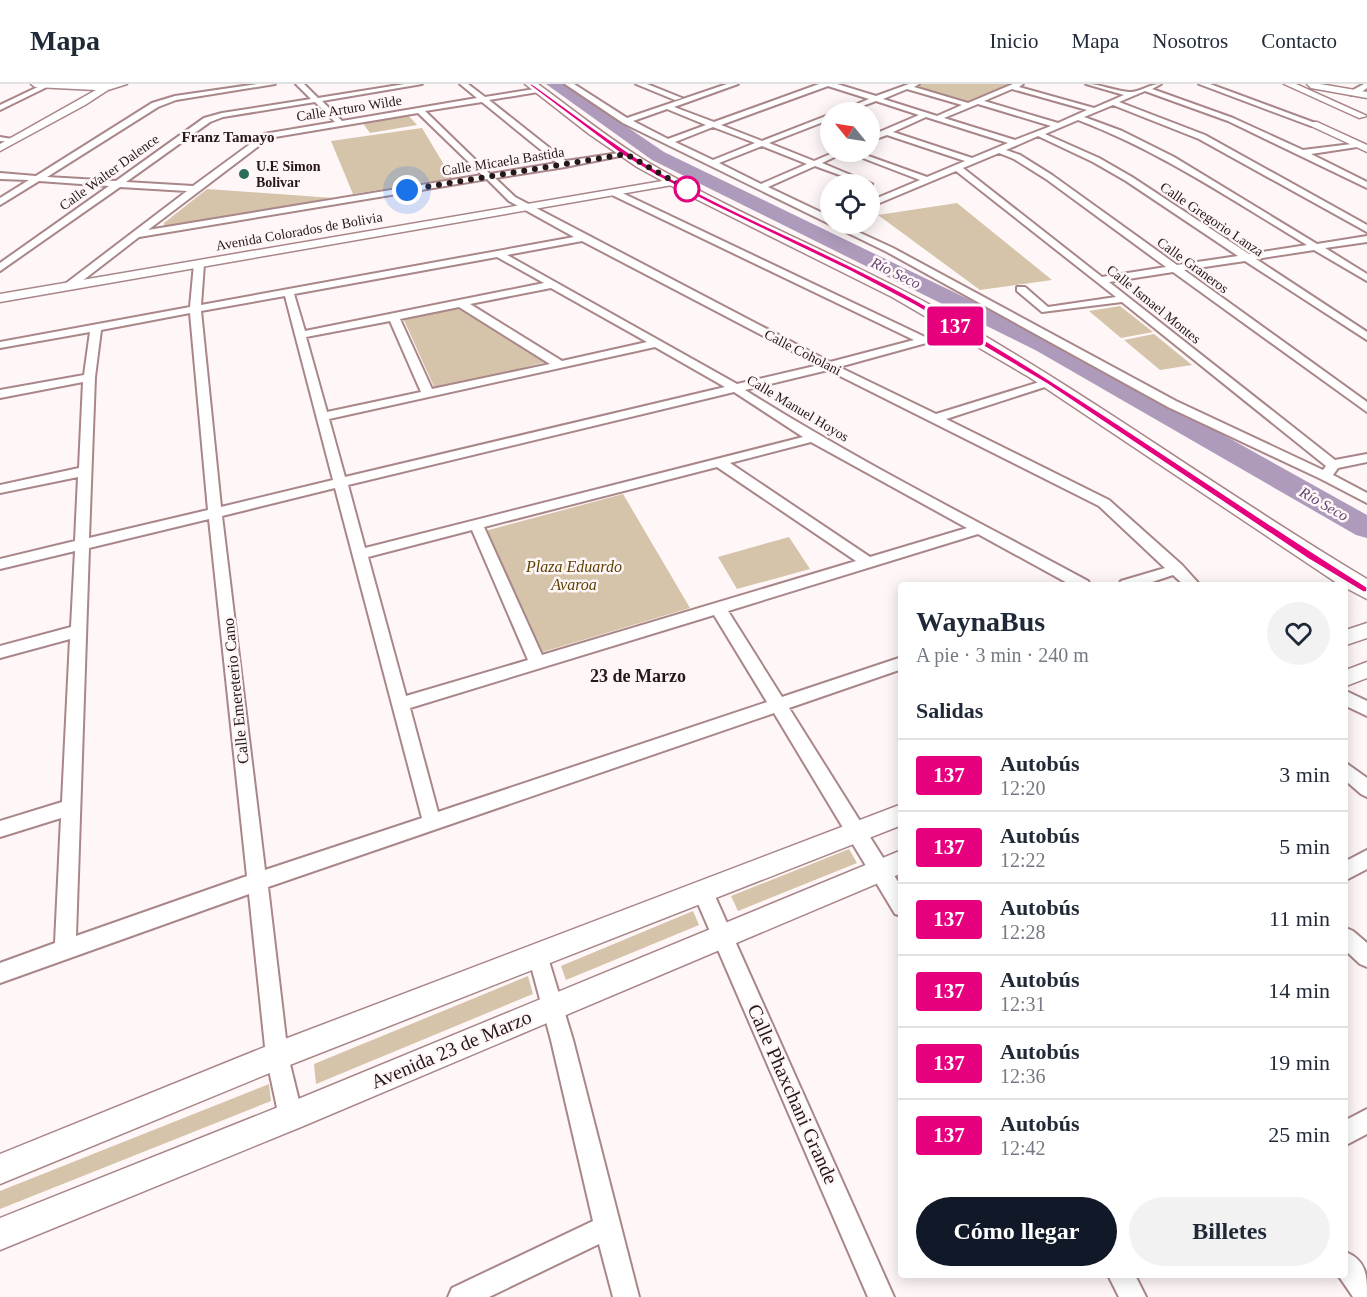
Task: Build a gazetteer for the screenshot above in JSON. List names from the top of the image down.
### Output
{
  "streets": {
    "street": [
      "Calle Arturo Wilde",
      "Calle Micaela Bastida",
      "Calle Walter Dalence",
      "Calle Gregorio Lanza",
      "Avenida Colorados de Bolivia",
      "Calle Graneros",
      "Calle Ismael Montes",
      "Calle Coholani",
      "Calle Manuel Hoyos",
      "Calle Emereterio Cano",
      "Avenida 23 de Marzo",
      "Calle Phaxchani Grande"
    ]
  },
  "crossings": [
    ["Calle Arturo Wilde", "Calle Micaela Bastida"],
    ["Calle Arturo Wilde", "Avenida Colorados de Bolivia"],
    ["Calle Arturo Wilde", "Calle Coholani"],
    ["Calle Micaela Bastida", "Calle Coholani"],
    ["Avenida Colorados de Bolivia", "Calle Coholani"],
    ["Avenida Colorados de Bolivia", "Calle Emereterio Cano"],
    ["Calle Emereterio Cano", "Avenida 23 de Marzo"],
    ["Avenida 23 de Marzo", "Calle Phaxchani Grande"]
  ],
  "districts": ["Franz Tamayo", "23 de Marzo"],
  "water": ["Río Seco"],
  "parks": ["Plaza Eduardo Avaroa"],
  "places": ["U.E Simon Bolivar"],
  "lines": ["bus line 137"],
  "north": "top left",
  "page": {
    "header": "Mapa",
    "nav": [
      "Inicio",
      "Mapa",
      "Nosotros",
      "Contacto"
    ],
    "on_map": "137",
    "heading": [
      ["WaynaBus", "A pie · 3 min · 240 m"],
      "Salidas"
    ],
    "list": [
      {
        "mark": "137",
        "name": "Autobús",
        "note": "12:20",
        "value": "3 min"
      },
      {
        "mark": "137",
        "name": "Autobús",
        "note": "12:22",
        "value": "5 min"
      },
      {
        "mark": "137",
        "name": "Autobús",
        "note": "12:28",
        "value": "11 min"
      },
      {
        "mark": "137",
        "name": "Autobús",
        "note": "12:31",
        "value": "14 min"
      },
      {
        "mark": "137",
        "name": "Autobús",
        "note": "12:36",
        "value": "19 min"
      },
      {
        "mark": "137",
        "name": "Autobús",
        "note": "12:42",
        "value": "25 min"
      }
    ],
    "buttons": ["Cómo llegar", "Billetes"]
  }
}
